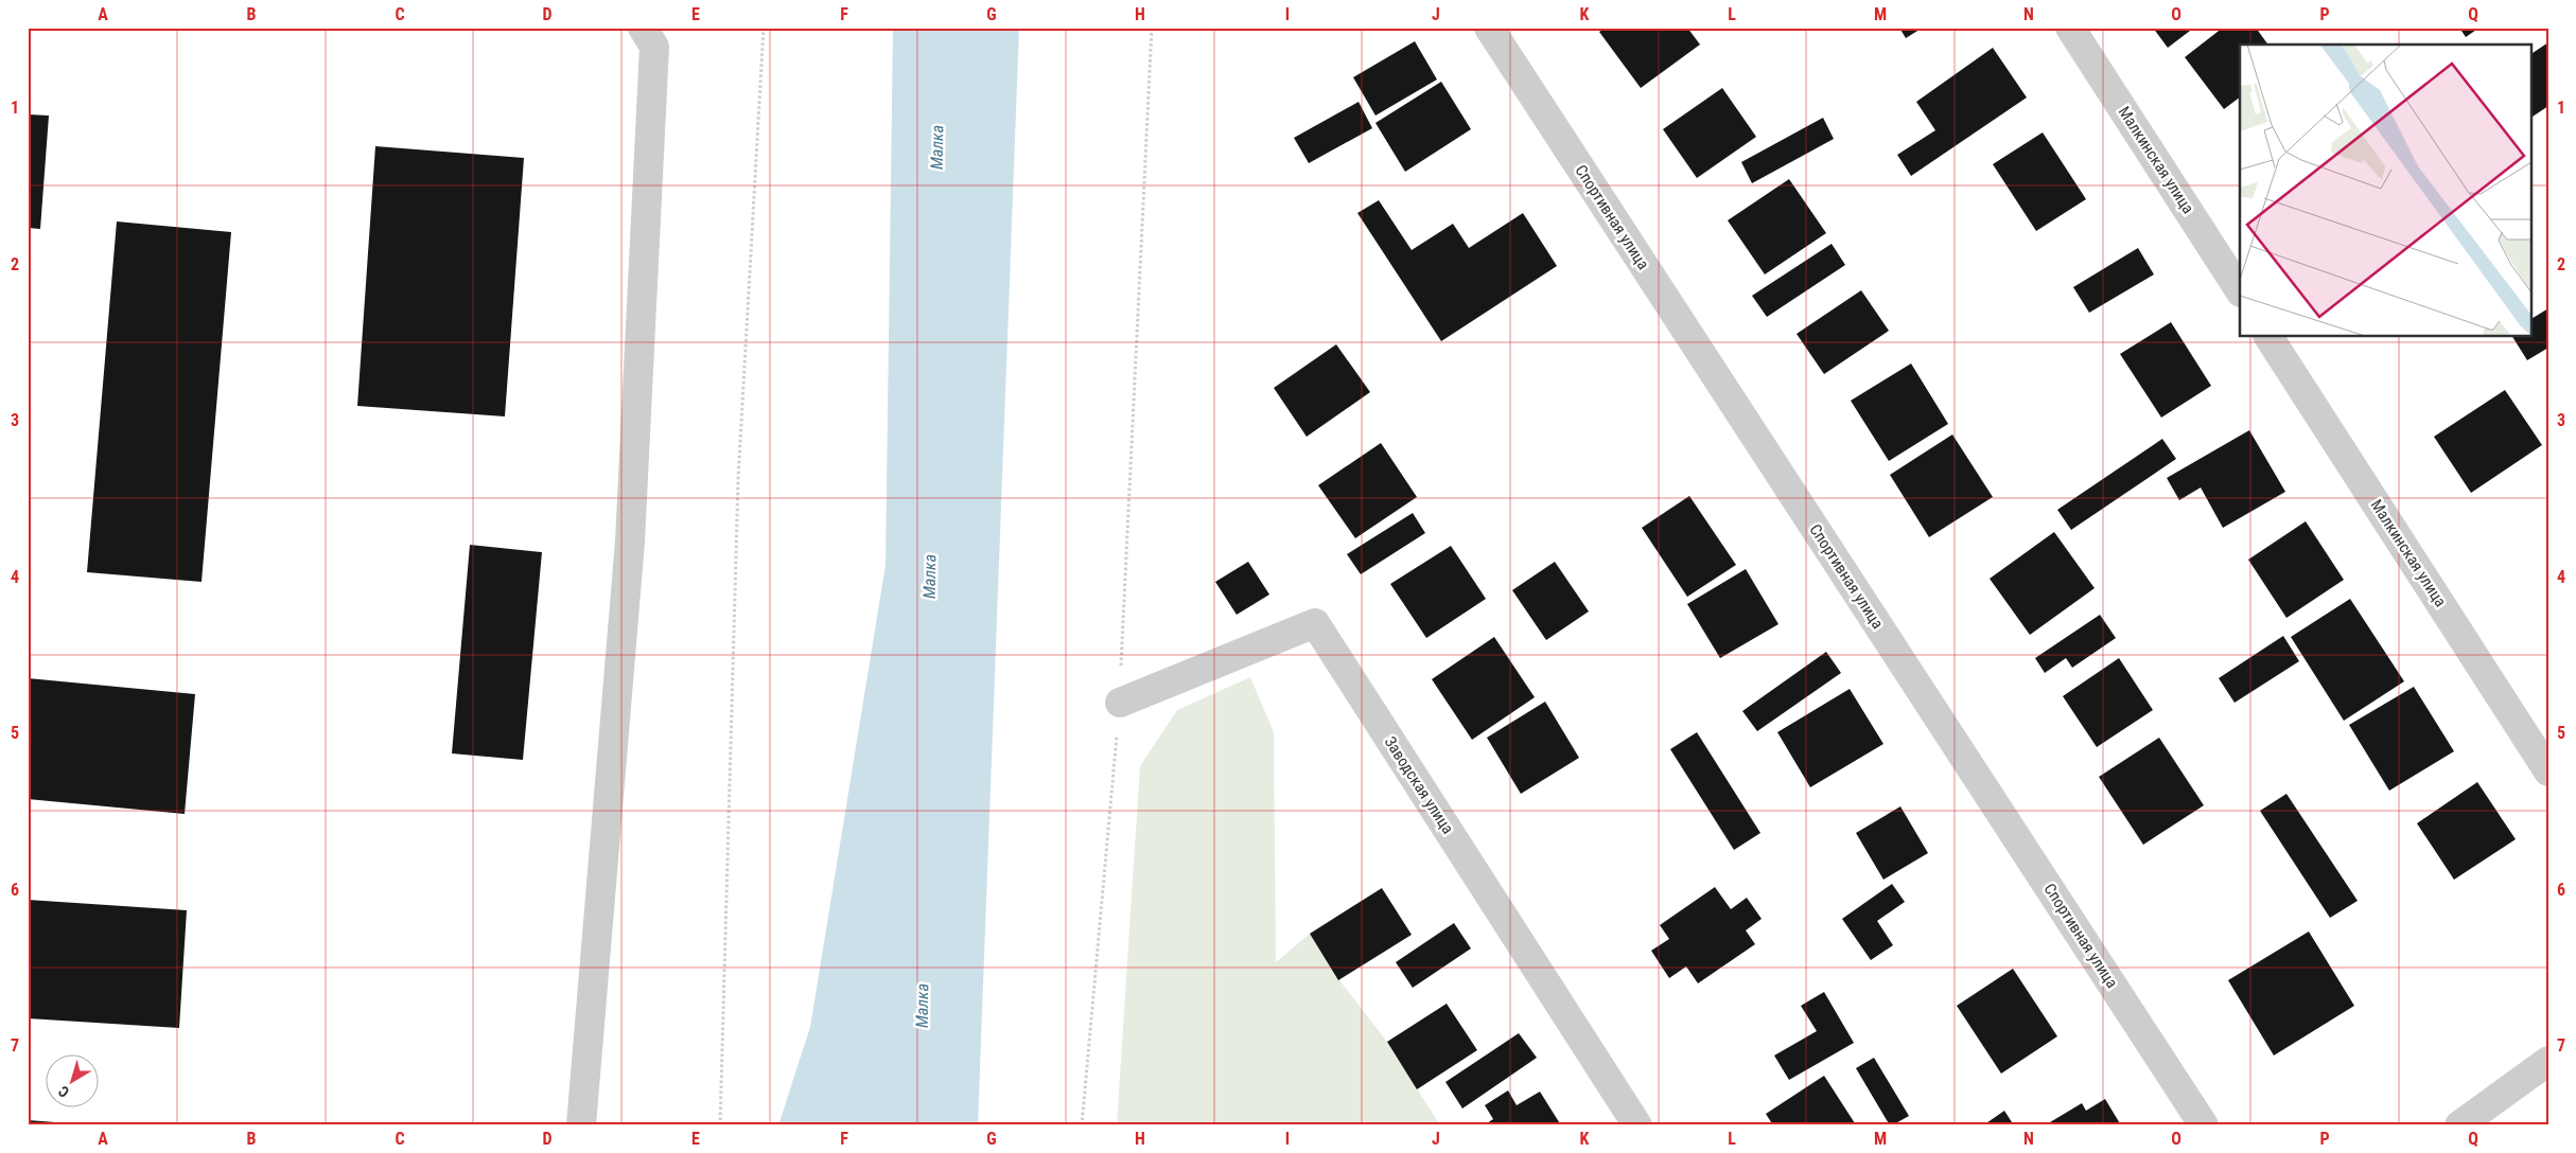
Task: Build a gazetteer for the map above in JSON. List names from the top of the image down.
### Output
{
  "streets": {
    "street": ["Малкинская улица", "Спортивная улица", "Заводская улица"]
  },
  "water": ["Малка"],
  "north": "bottom left",
  "grid": {
    "columns": [
      "A",
      "B",
      "C",
      "D",
      "E",
      "F",
      "G",
      "H",
      "I",
      "J",
      "K",
      "L",
      "M",
      "N",
      "O",
      "P",
      "Q"
    ],
    "rows": [
      "1",
      "2",
      "3",
      "4",
      "5",
      "6",
      "7"
    ]
  }
}
